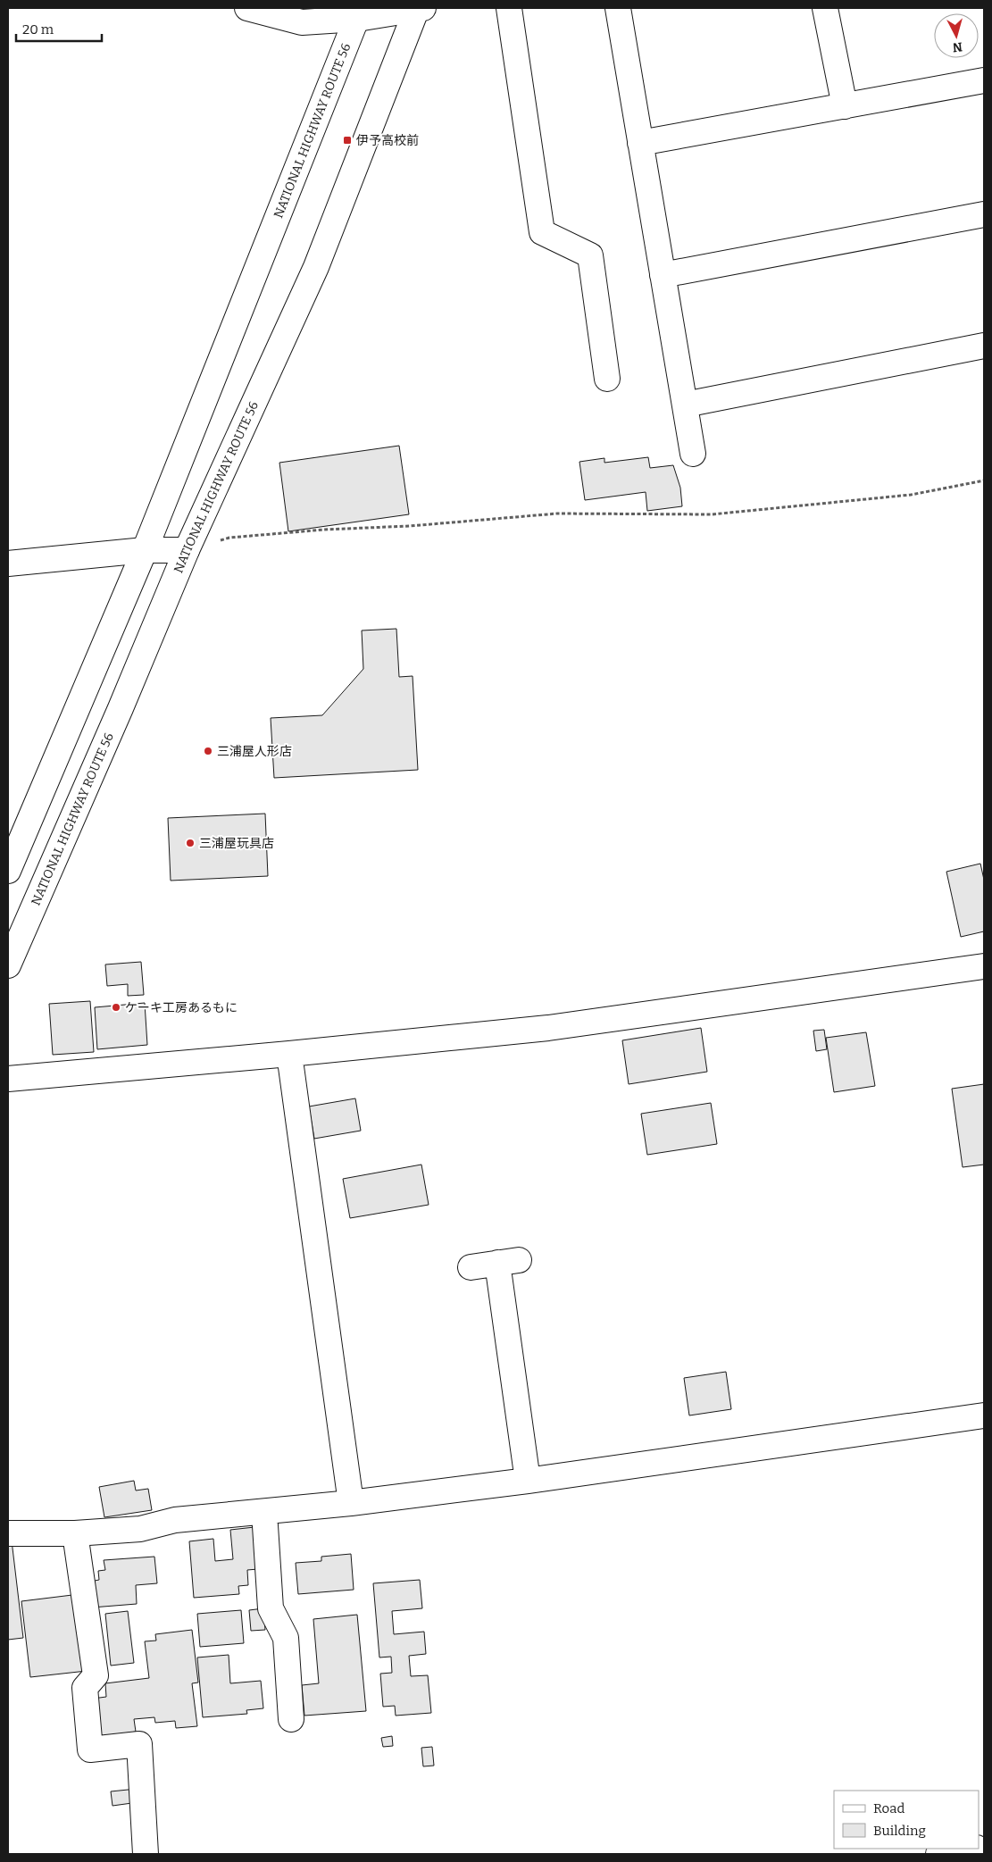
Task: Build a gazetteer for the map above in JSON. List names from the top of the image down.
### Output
{
  "streets": {
    "main road": ["NATIONAL HIGHWAY ROUTE 56"]
  },
  "places": {
    "transit": ["伊予高校前"],
    "other": ["三浦屋人形店", "三浦屋玩具店", "ケーキ工房あるもに"]
  },
  "legend": ["Road", "Building"],
  "scale_bar": "20 m",
  "north": "bottom"
}
